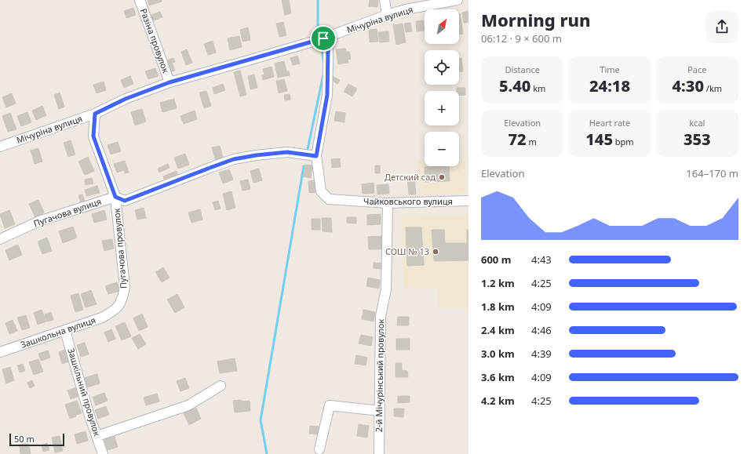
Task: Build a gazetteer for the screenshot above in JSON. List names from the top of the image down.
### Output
{
  "streets": {
    "street": [
      "Мічуріна вулиця",
      "Разіна провулок",
      "Чайковського вулиця",
      "Пугачова вулиця",
      "Пугачова провулок",
      "Зашкольна вулиця",
      "2-й Мічурінський провулок",
      "Зашкільний провулок"
    ]
  },
  "crossings": [
    ["Мічуріна вулиця", "Разіна провулок"],
    ["Мічуріна вулиця", "Пугачова провулок"],
    ["Чайковського вулиця", "Пугачова вулиця"],
    ["Чайковського вулиця", "2-й Мічурінський провулок"],
    ["Пугачова вулиця", "Пугачова провулок"],
    ["Пугачова провулок", "Зашкольна вулиця"],
    ["Зашкольна вулиця", "Зашкільний провулок"]
  ],
  "places": ["Детский сад", "СОШ № 13"],
  "scale_bar": "50 m",
  "north": "top right",
  "page": {
    "heading": ["Morning run", "06:12 · 9 × 600 m"],
    "map_buttons": ["+", "−"],
    "stats": [
      ["Distance", "5.40 km"],
      ["Time", "24:18"],
      ["Pace", "4:30 /km"],
      ["Elevation", "72 m"],
      ["Heart rate", "145 bpm"],
      ["kcal", "353"]
    ],
    "chart": ["Elevation", "164–170 m"],
    "list": [
      {
        "name": "600 m",
        "note": "4:43"
      },
      {
        "name": "1.2 km",
        "note": "4:25"
      },
      {
        "name": "1.8 km",
        "note": "4:09"
      },
      {
        "name": "2.4 km",
        "note": "4:46"
      },
      {
        "name": "3.0 km",
        "note": "4:39"
      },
      {
        "name": "3.6 km",
        "note": "4:09"
      },
      {
        "name": "4.2 km",
        "note": "4:25"
      }
    ],
    "scale": "50 m"
  }
}
